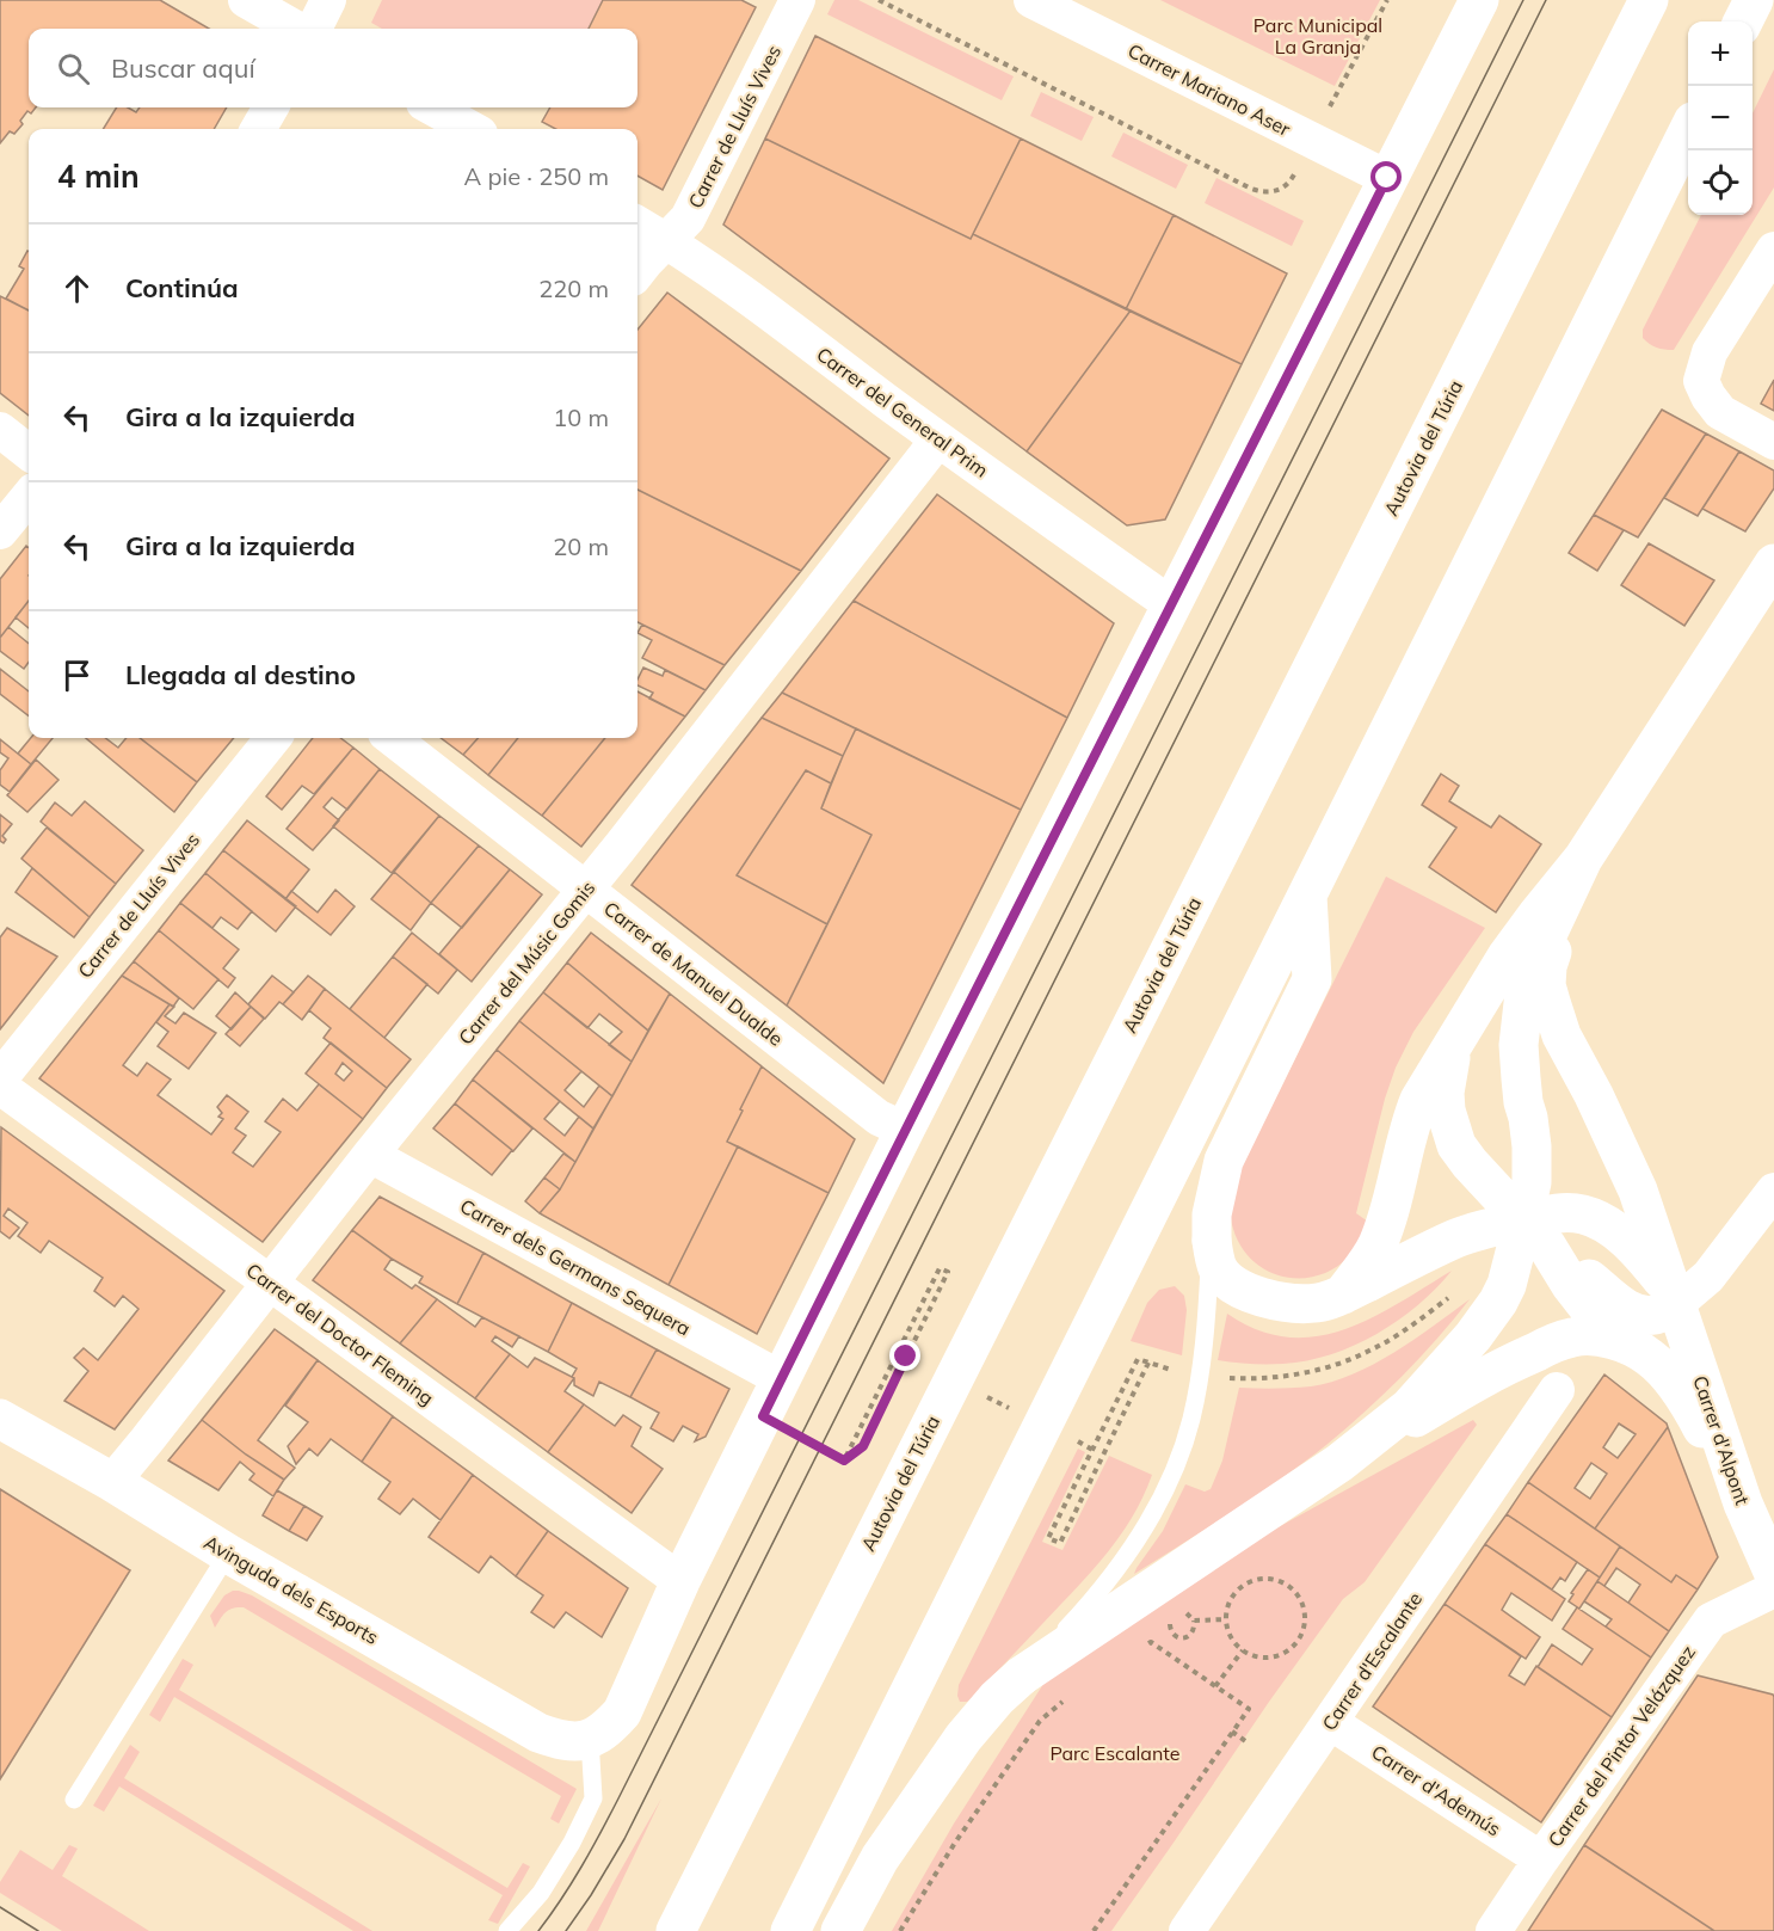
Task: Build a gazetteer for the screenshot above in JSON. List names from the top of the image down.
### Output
{
  "streets": {
    "main road": ["Autovia del Túria", "Carrer d'Alpont", "Avinguda dels Esports"],
    "street": [
      "Carrer Mariano Aser",
      "Carrer de Lluís Vives",
      "Carrer del General Prim",
      "Carrer del Músic Gomis",
      "Carrer de Manuel Dualde",
      "Carrer dels Germans Sequera",
      "Carrer del Doctor Fleming",
      "Carrer d'Escalante",
      "Carrer del Pintor Velázquez",
      "Carrer d'Ademús"
    ]
  },
  "crossings": [
    ["Carrer de Lluís Vives", "Carrer del General Prim"],
    ["Carrer del General Prim", "Carrer del Músic Gomis"],
    ["Carrer del Músic Gomis", "Carrer de Manuel Dualde"],
    ["Carrer del Músic Gomis", "Carrer dels Germans Sequera"],
    ["Carrer del Músic Gomis", "Carrer del Doctor Fleming"],
    ["Carrer del Músic Gomis", "Avinguda dels Esports"],
    ["Carrer d'Escalante", "Carrer d'Ademús"],
    ["Carrer del Pintor Velázquez", "Carrer d'Ademús"]
  ],
  "parks": ["Parc Municipal La Granja", "Parc Escalante"],
  "page": {
    "map_buttons": ["+", "−"],
    "search": "Buscar aquí",
    "heading": ["4 min", "A pie · 250 m"],
    "list": [
      ["Continúa", "220 m"],
      ["Gira a la izquierda", "10 m"],
      ["Gira a la izquierda", "20 m"],
      "Llegada al destino"
    ]
  }
}
